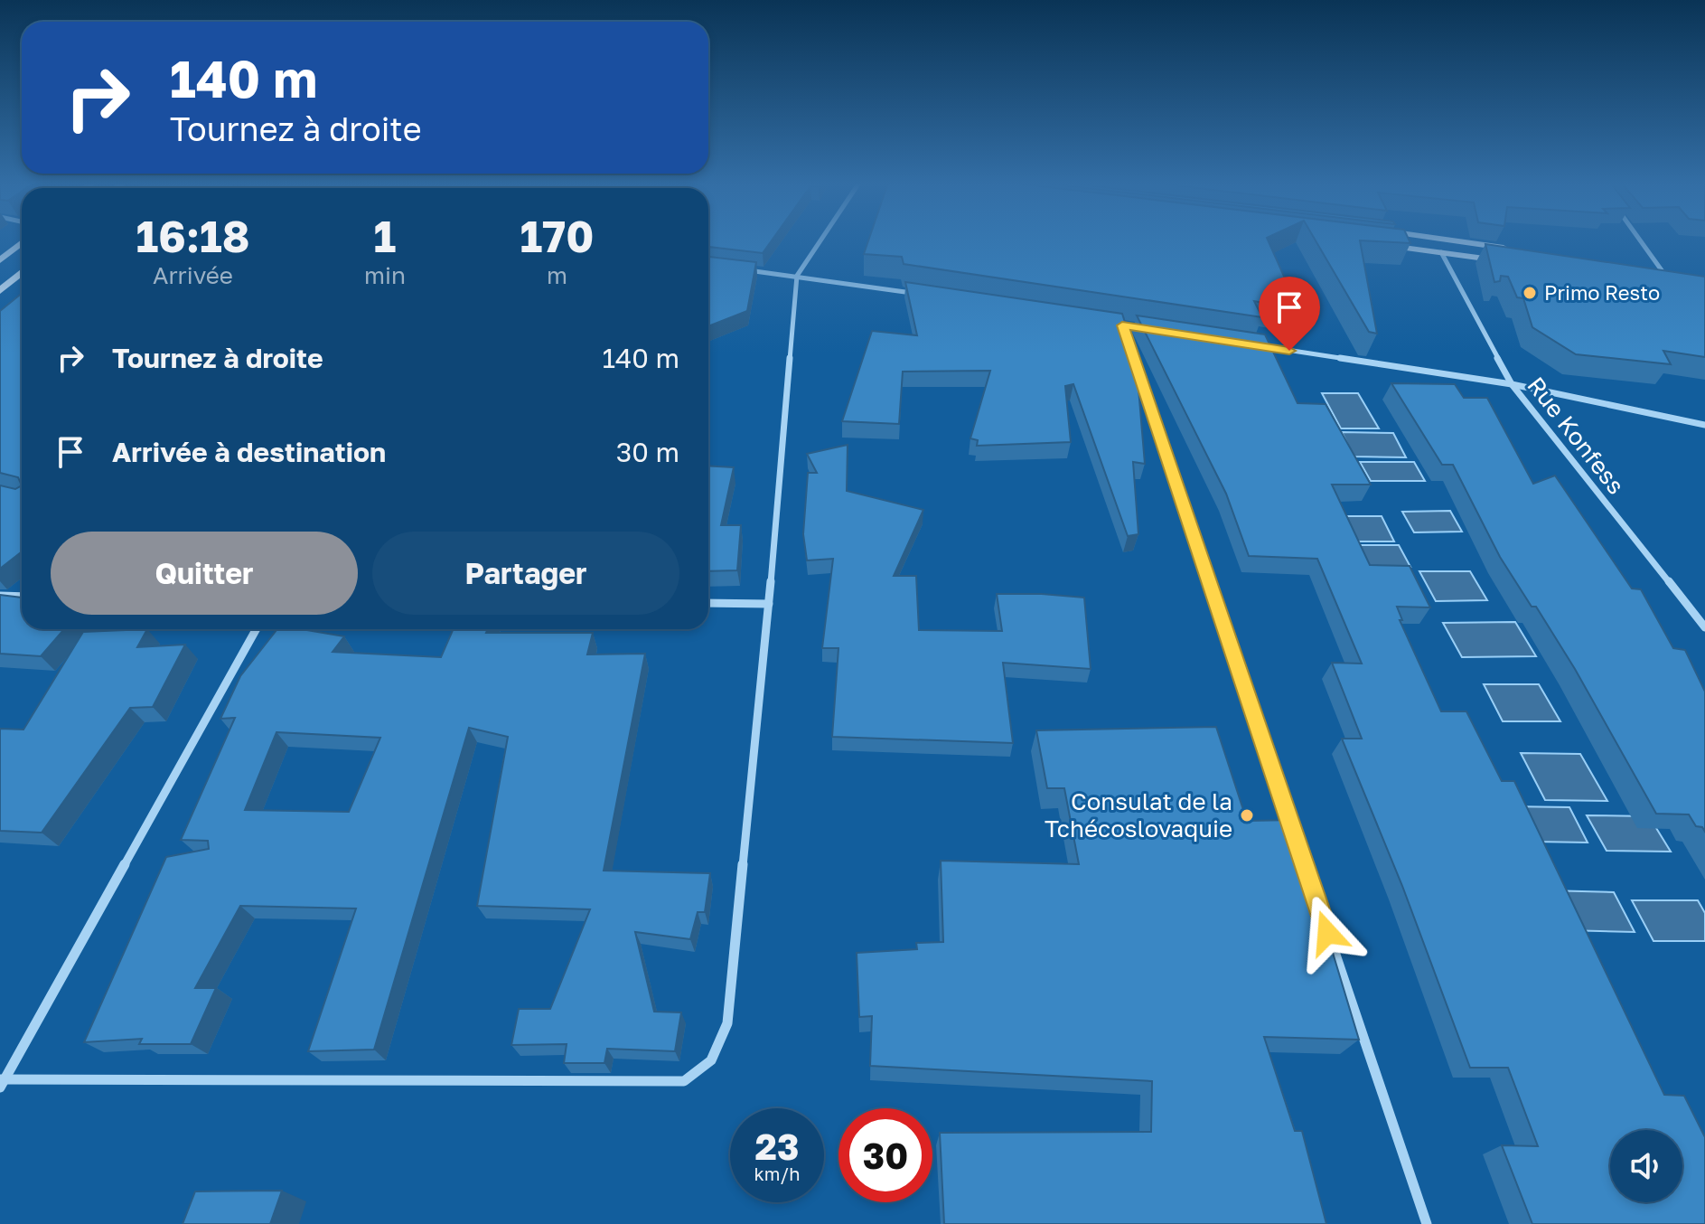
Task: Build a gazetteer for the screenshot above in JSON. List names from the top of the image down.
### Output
{
  "streets": {
    "street": ["Rue Konfess"]
  },
  "places": ["Primo Resto", "Consulat de la Tchécoslovaquie"],
  "page": {
    "turn": ["140 m", "Tournez à droite"],
    "eta": [
      "16:18",
      "Arrivée",
      "1",
      "min",
      "170",
      "m"
    ],
    "list": [
      {
        "name": "Tournez à droite",
        "value": "140 m"
      },
      {
        "name": "Arrivée à destination",
        "value": "30 m"
      }
    ],
    "buttons": ["Quitter", "Partager"],
    "speed": "23 km/h",
    "limit": "30"
  }
}
